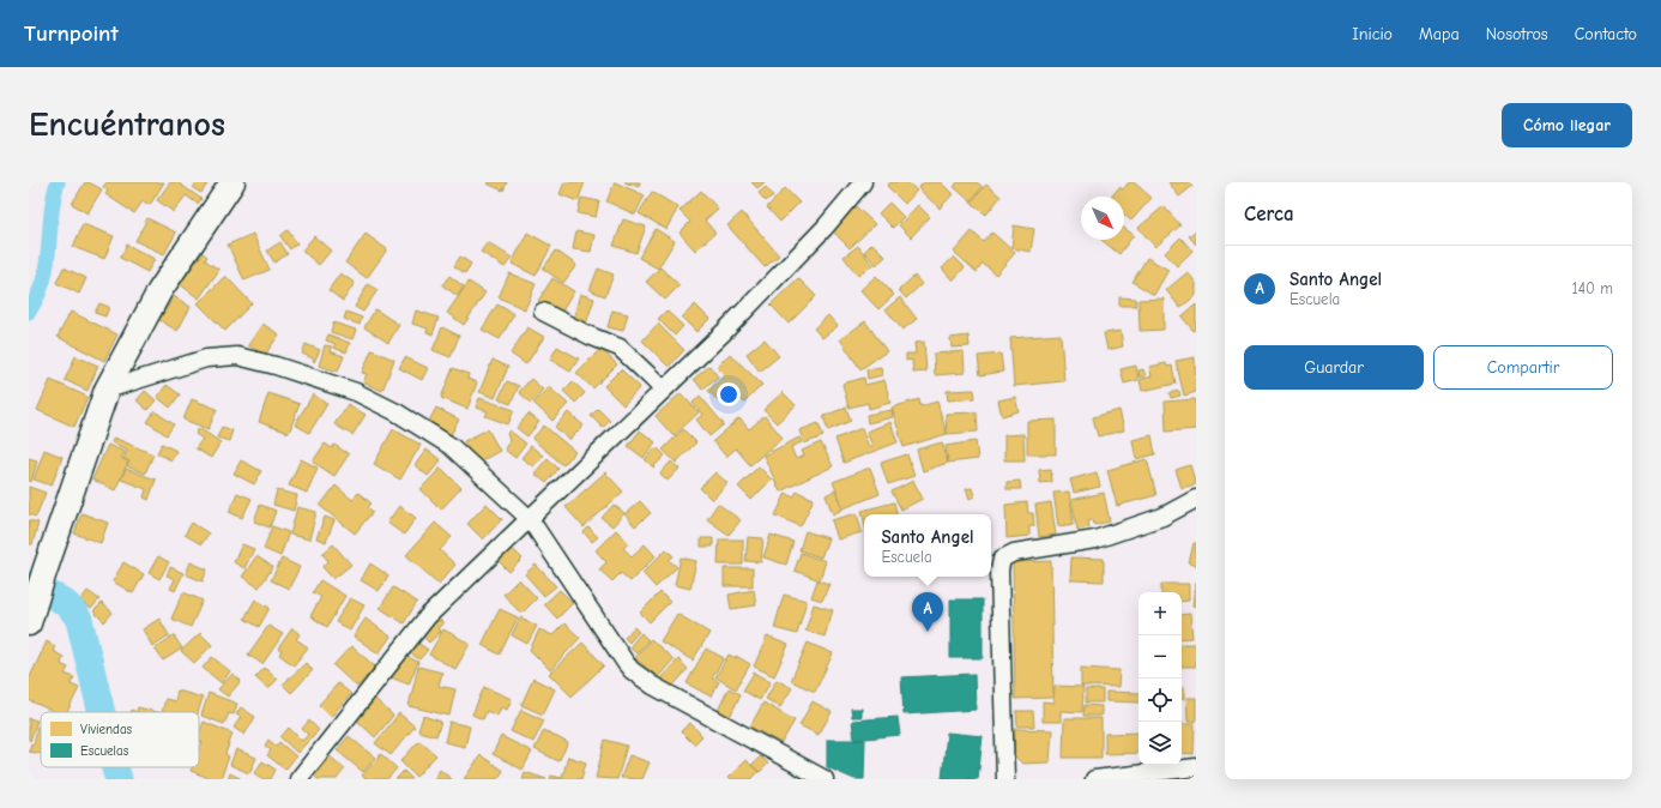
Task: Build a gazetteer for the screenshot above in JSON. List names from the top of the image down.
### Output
{
  "legend": ["Viviendas", "Escuelas"],
  "north": "bottom right",
  "page": {
    "header": "Turnpoint",
    "nav": [
      "Inicio",
      "Mapa",
      "Nosotros",
      "Contacto"
    ],
    "buttons": [
      "Cómo llegar",
      ["Guardar", "Compartir"]
    ],
    "title": "Encuéntranos",
    "heading": "Cerca",
    "list": [
      {
        "mark": "A",
        "name": "Santo Angel",
        "note": "Escuela",
        "value": "140 m"
      }
    ],
    "popup": ["Santo Angel", "Escuela"],
    "map_buttons": ["+", "−"],
    "pins": "A"
  }
}
